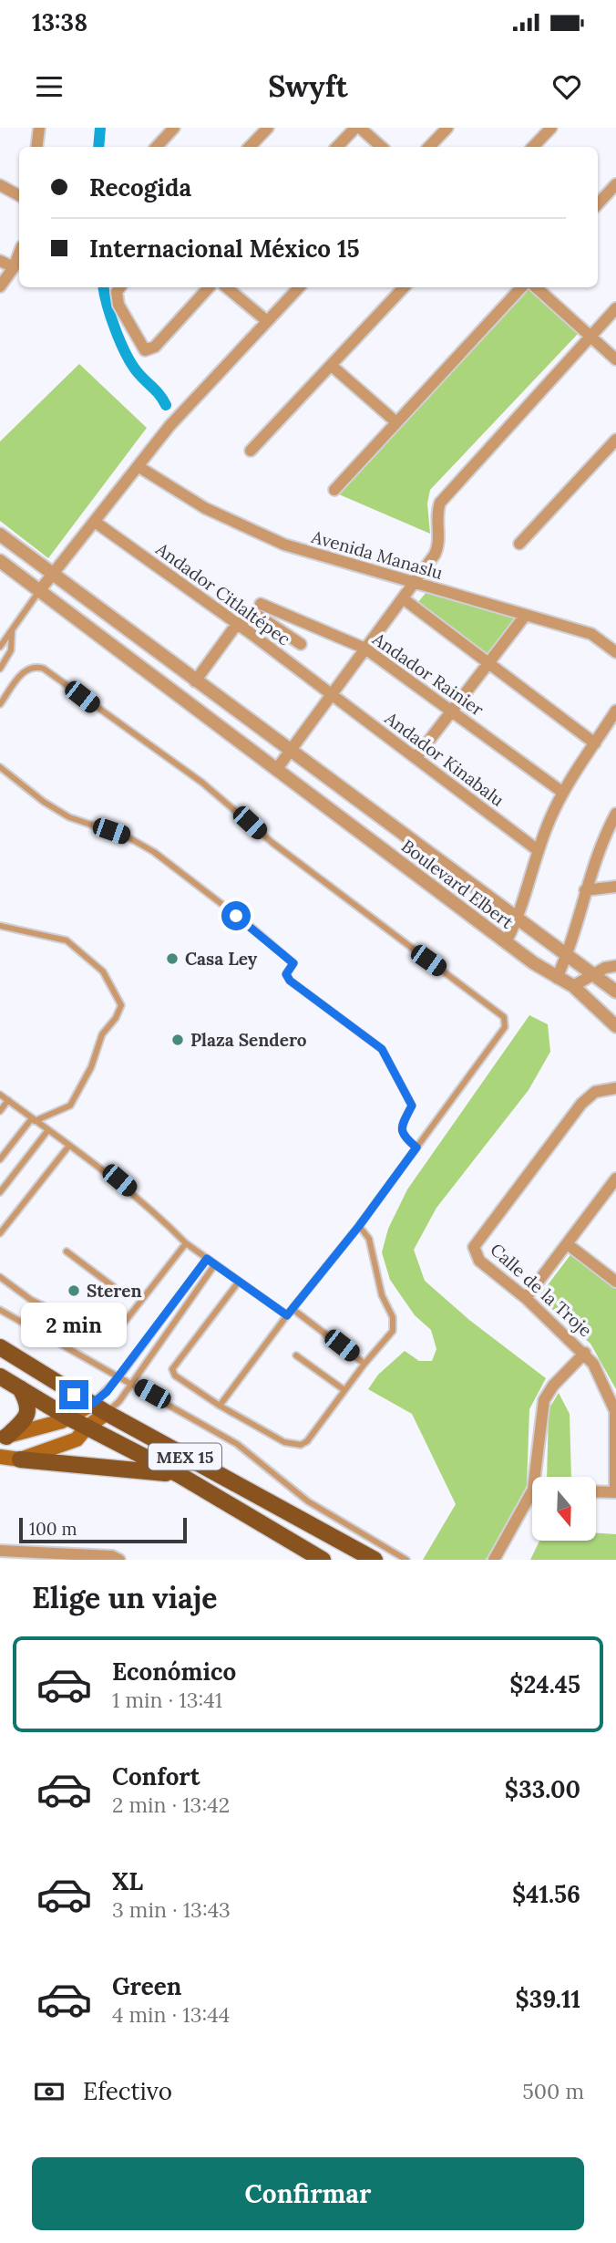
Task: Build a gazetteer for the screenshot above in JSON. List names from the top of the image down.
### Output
{
  "streets": {
    "main road": ["MEX 15"],
    "street": [
      "Avenida Manaslu",
      "Andador Citlaltépec",
      "Andador Rainier",
      "Andador Kinabalu",
      "Boulevard Elbert",
      "Calle de la Troje"
    ]
  },
  "crossings": [
    ["Andador Citlaltépec", "Andador Kinabalu"]
  ],
  "places": ["Casa Ley", "Plaza Sendero", "Steren"],
  "scale_bar": "100 m",
  "north": "bottom",
  "page": {
    "status": "13:38",
    "header": "Swyft",
    "banner": ["Recogida", "Internacional México 15"],
    "bubble": "2 min",
    "scale": "100 m",
    "heading": "Elige un viaje",
    "list": [
      {
        "name": "Económico",
        "note": "1 min · 13:41",
        "value": "$24.45"
      },
      {
        "name": "Confort",
        "note": "2 min · 13:42",
        "value": "$33.00"
      },
      {
        "name": "XL",
        "note": "3 min · 13:43",
        "value": "$41.56"
      },
      {
        "name": "Green",
        "note": "4 min · 13:44",
        "value": "$39.11"
      }
    ],
    "pay": ["Efectivo", "500 m"],
    "buttons": "Confirmar"
  }
}
